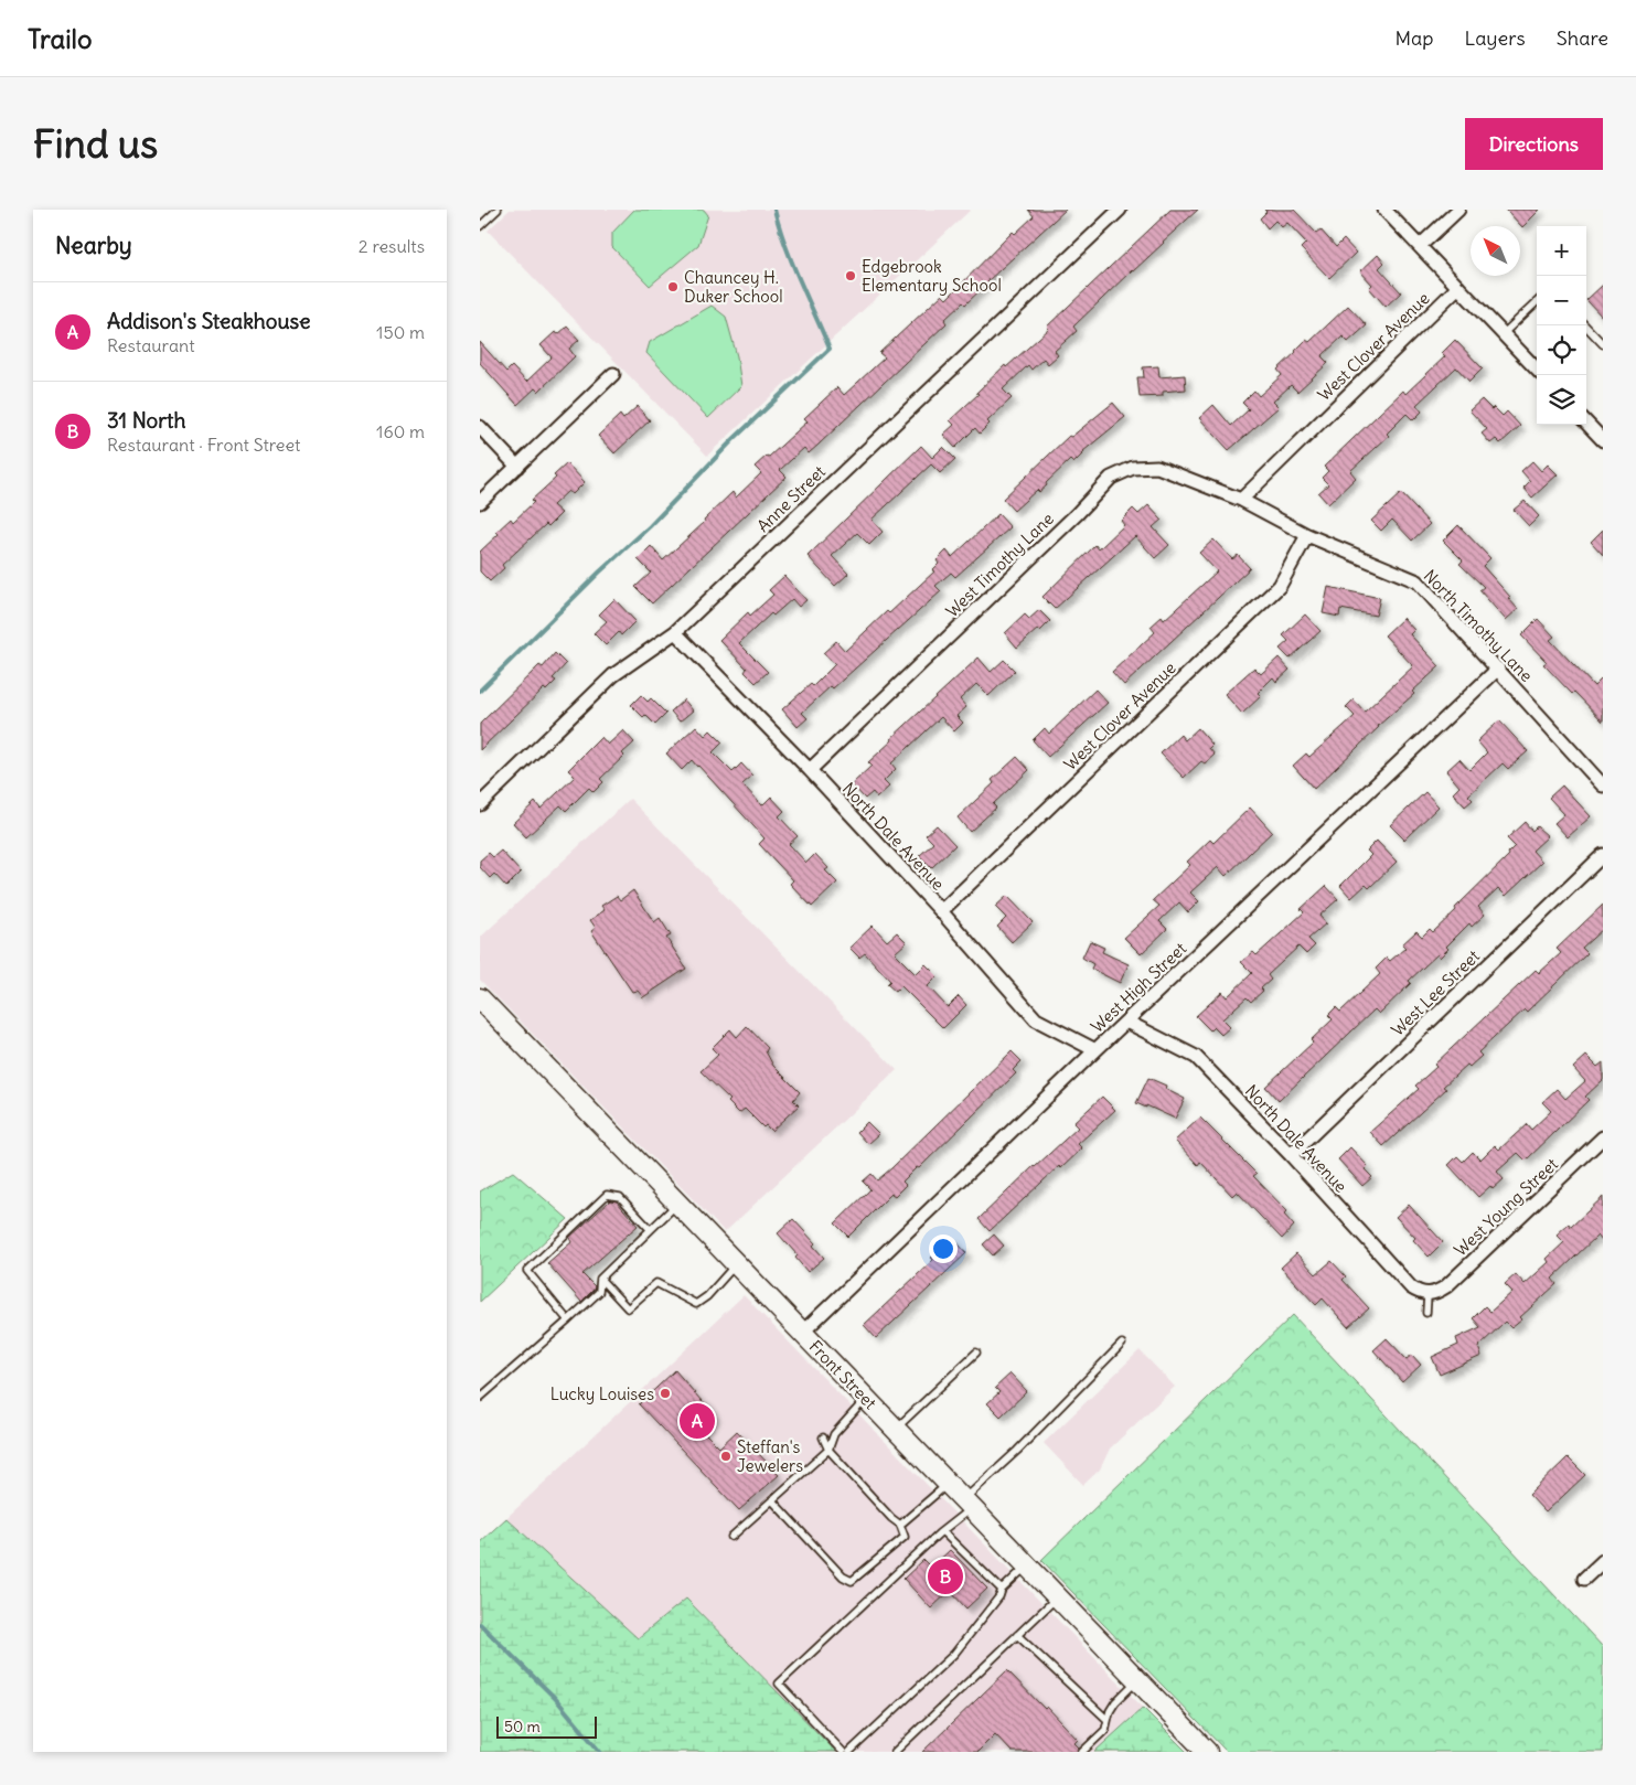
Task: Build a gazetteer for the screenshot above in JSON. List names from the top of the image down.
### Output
{
  "streets": {
    "main road": ["Front Street"],
    "street": [
      "West Clover Avenue",
      "Anne Street",
      "West Timothy Lane",
      "North Timothy Lane",
      "North Dale Avenue",
      "West High Street",
      "West Lee Street",
      "West Young Street"
    ]
  },
  "crossings": [
    ["West Clover Avenue", "West Timothy Lane"],
    ["West Clover Avenue", "North Timothy Lane"],
    ["West Clover Avenue", "North Dale Avenue"],
    ["Anne Street", "North Dale Avenue"],
    ["West Timothy Lane", "North Timothy Lane"],
    ["West Timothy Lane", "North Dale Avenue"],
    ["North Timothy Lane", "West High Street"],
    ["North Dale Avenue", "West High Street"],
    ["North Dale Avenue", "West Lee Street"],
    ["North Dale Avenue", "West Young Street"],
    ["West High Street", "Front Street"]
  ],
  "places": [
    "Edgebrook Elementary School",
    "Chauncey H. Duker School",
    "Lucky Louises",
    "Steffan's Jewelers"
  ],
  "scale_bar": "50 m",
  "north": "top left",
  "page": {
    "header": "Trailo",
    "nav": ["Map", "Layers", "Share"],
    "buttons": "Directions",
    "title": "Find us",
    "heading": ["Nearby", "2 results"],
    "map_buttons": ["+", "−"],
    "list": [
      {
        "mark": "A",
        "name": "Addison's Steakhouse",
        "note": "Restaurant",
        "value": "150 m"
      },
      {
        "mark": "B",
        "name": "31 North",
        "note": "Restaurant · Front Street",
        "value": "160 m"
      }
    ],
    "pins": ["A", "B"],
    "scale": "50 m"
  }
}
